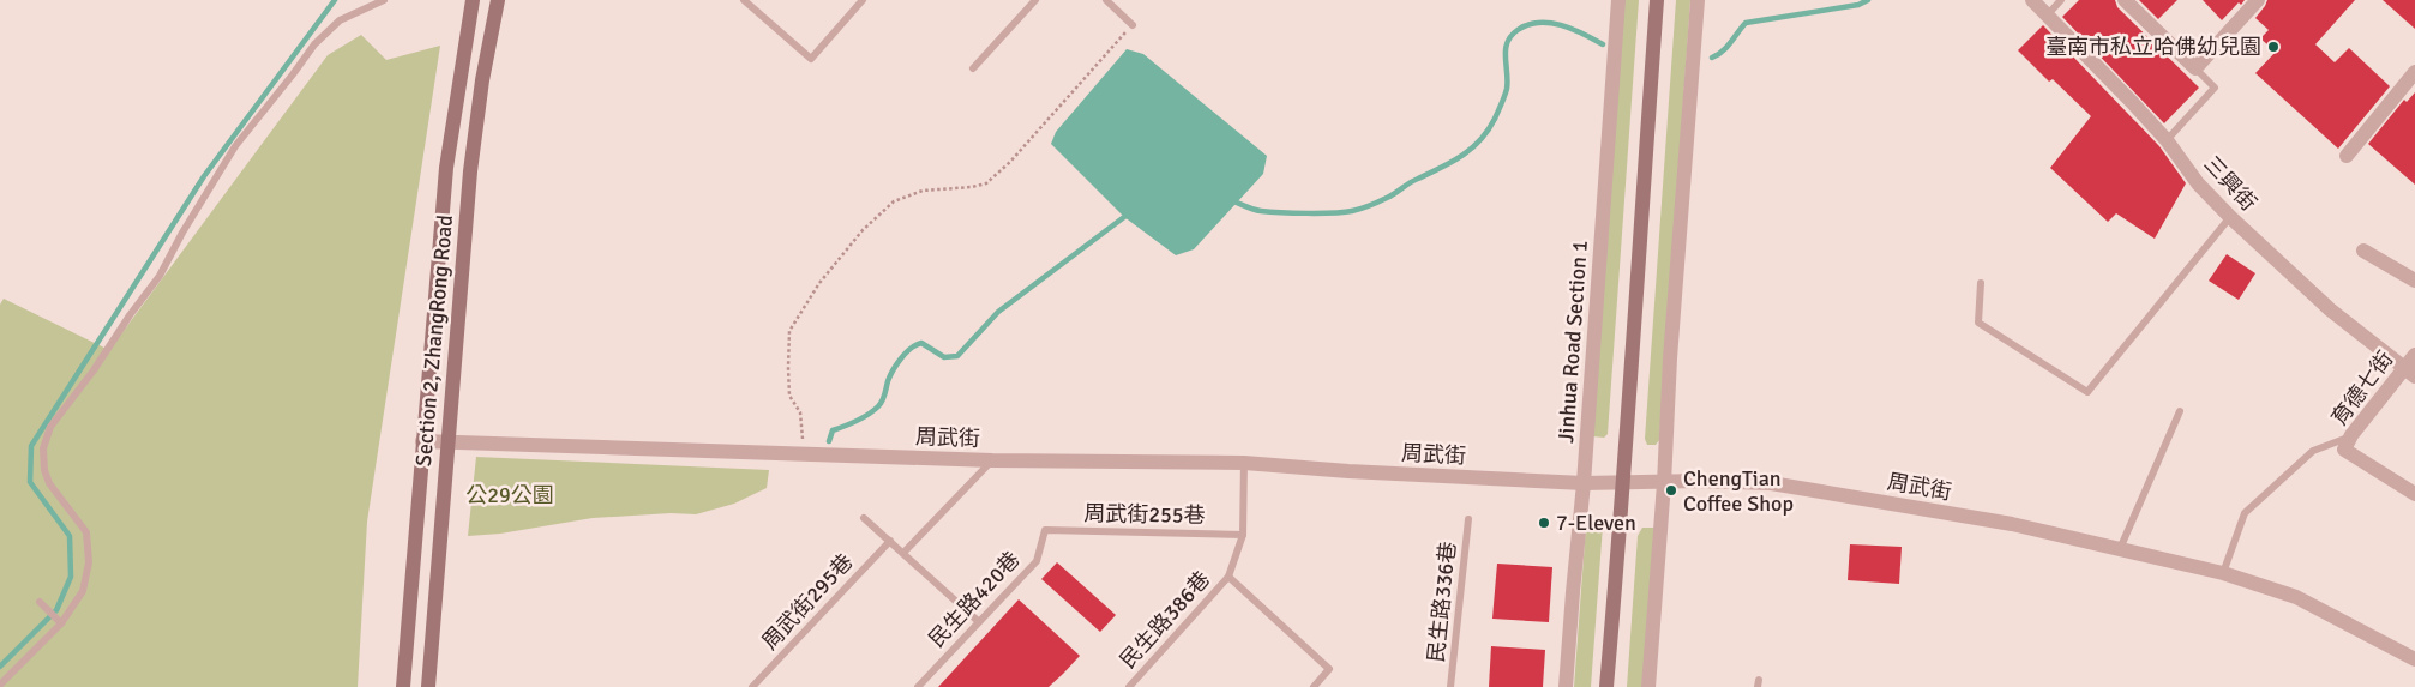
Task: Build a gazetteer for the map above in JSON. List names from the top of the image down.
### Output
{
  "streets": {
    "main road": ["Section 2, ZhangRong Road"],
    "street": [
      "三興街",
      "Jinhua Road Section 1",
      "育德七街",
      "周武街"
    ],
    "lane": [
      "周武街255巷",
      "民生路420巷",
      "周武街295巷",
      "民生路336巷",
      "民生路386巷"
    ]
  },
  "crossings": [
    ["三興街", "育德七街"],
    ["Section 2, ZhangRong Road", "周武街"],
    ["Jinhua Road Section 1", "周武街"],
    ["周武街255巷", "民生路420巷"]
  ],
  "parks": ["公29公園"],
  "places": ["臺南市私立哈佛幼兒園", "ChengTian Coffee Shop", "7-Eleven"]
}
